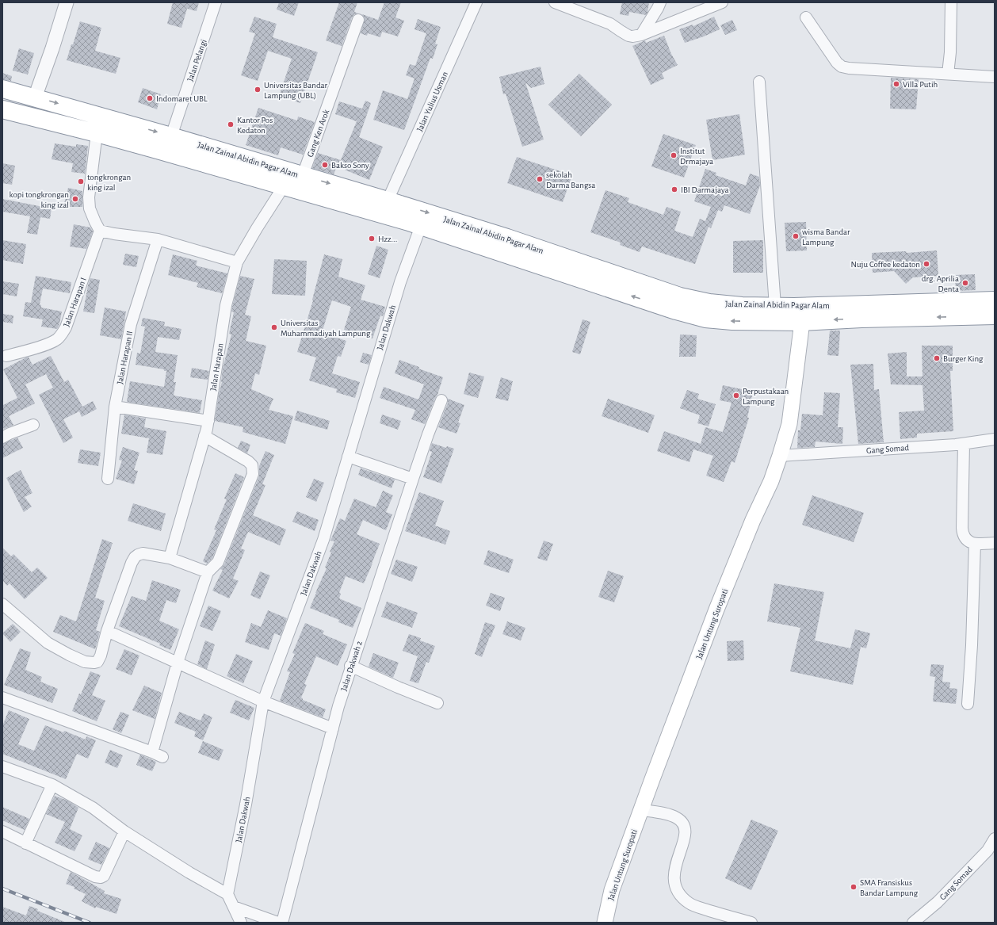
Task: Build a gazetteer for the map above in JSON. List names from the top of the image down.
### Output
{
  "streets": {
    "highway": ["Jalan Zainal Abidin Pagar Alam"],
    "main road": ["Jalan Untung Suropati"],
    "street": [
      "Jalan Pelangi",
      "Jalan Yulius Usman",
      "Gang Ken Arok",
      "Jalan Harapan I",
      "Jalan Dakwah",
      "Jalan Harapan II",
      "Jalan Harapan",
      "Gang Somad",
      "Jalan Dakwah 2"
    ]
  },
  "crossings": [
    ["Jalan Pelangi", "Jalan Zainal Abidin Pagar Alam"],
    ["Jalan Yulius Usman", "Jalan Zainal Abidin Pagar Alam"],
    ["Gang Ken Arok", "Jalan Zainal Abidin Pagar Alam"],
    ["Jalan Zainal Abidin Pagar Alam", "Jalan Dakwah"],
    ["Jalan Zainal Abidin Pagar Alam", "Jalan Harapan"],
    ["Jalan Zainal Abidin Pagar Alam", "Jalan Untung Suropati"],
    ["Gang Somad", "Jalan Untung Suropati"]
  ],
  "places": [
    "Villa Putih",
    "Universitas Bandar Lampung (UBL)",
    "Indomaret UBL",
    "Kantor Pos Kedaton",
    "Institut Drmajaya",
    "Bakso Sony",
    "sekolah Darma Bangsa",
    "tongkrongan king izal",
    "IBI Darmajaya",
    "kopi tongkrongan king izal",
    "wisma Bandar Lampung",
    "Hzz...",
    "Nuju Coffee kedaton",
    "drg. Aprilia Denta",
    "Universitas Muhammadiyah Lampung",
    "Burger King",
    "Perpustakaan Lampung",
    "SMA Fransiskus Bandar Lampung"
  ]
}
